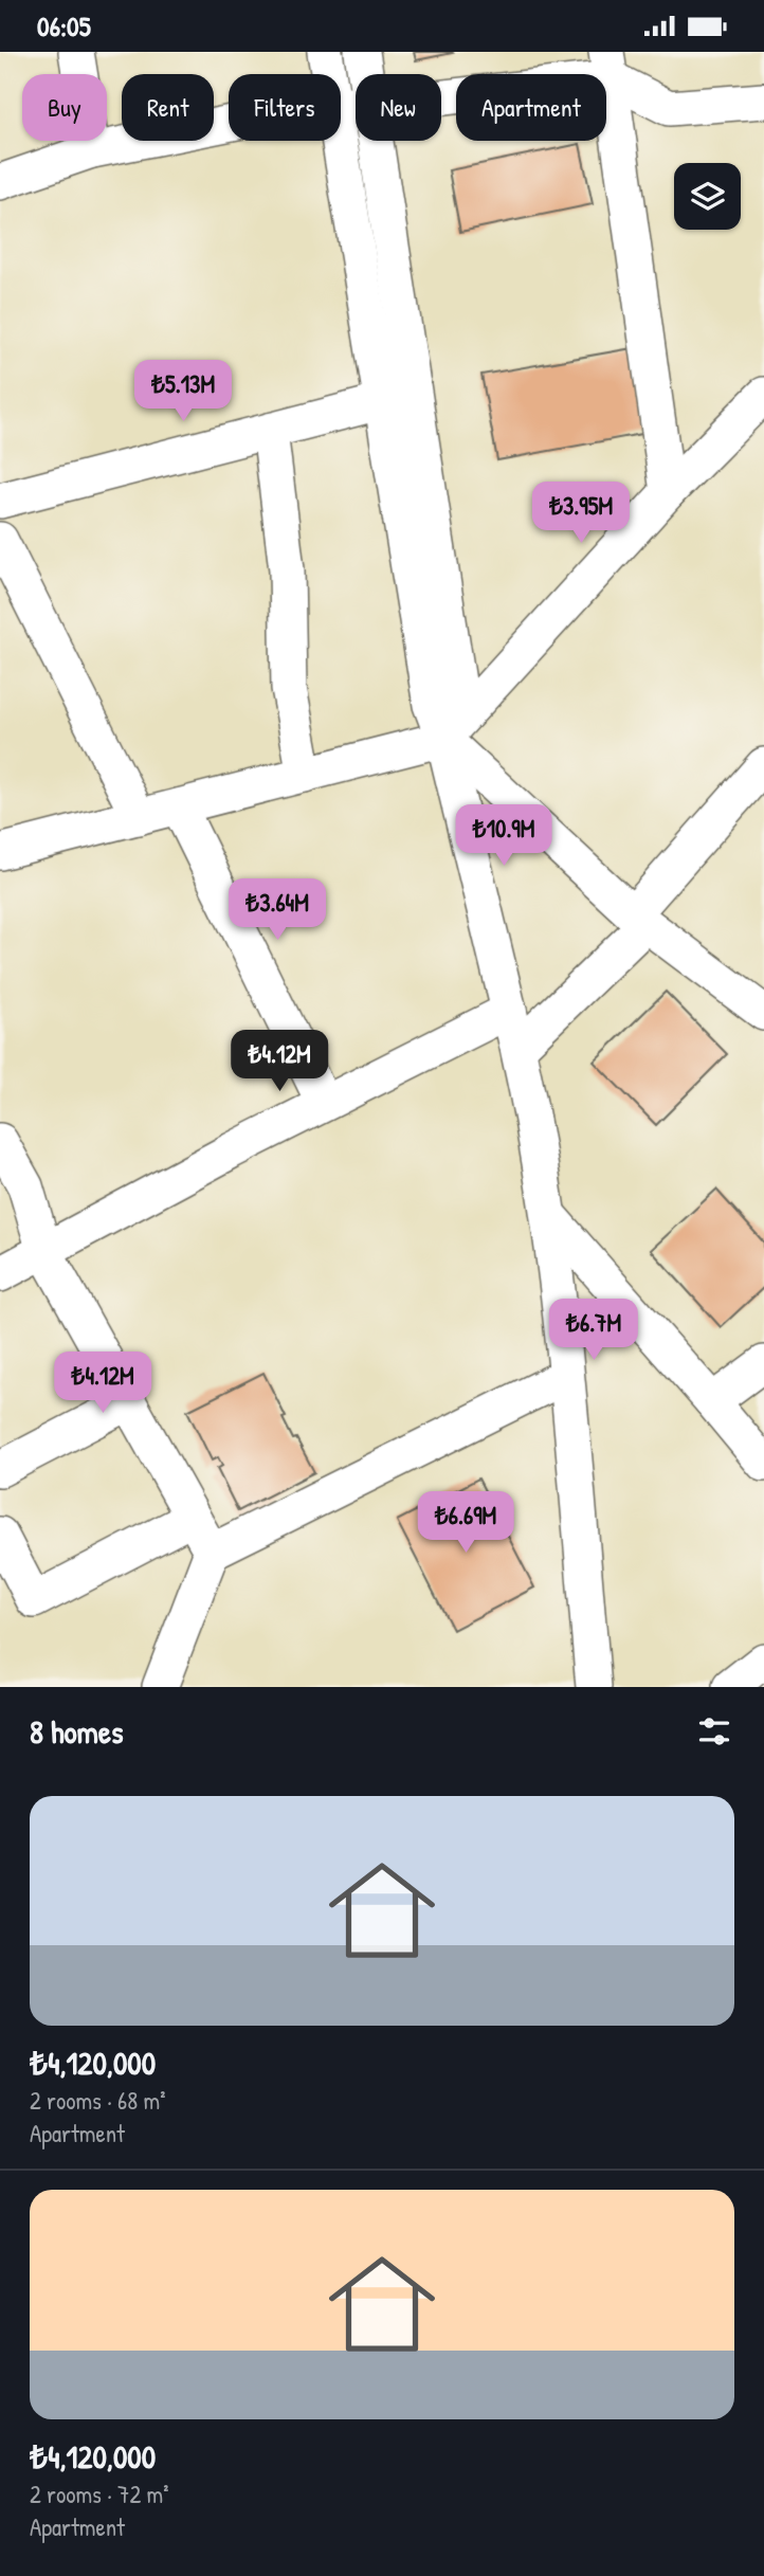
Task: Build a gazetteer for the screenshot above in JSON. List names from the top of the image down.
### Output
{
  "page": {
    "status": "06:05",
    "chip": [
      "Buy",
      "Rent",
      "Filters",
      "New",
      "Apartment"
    ],
    "price": [
      "₺5.13M",
      "₺3.95M",
      "₺10.9M",
      "₺3.64M",
      "₺4.12M",
      "₺6.7M",
      "₺4.12M",
      "₺6.69M"
    ],
    "heading": "8 homes",
    "list": [
      {
        "name": "₺4,120,000",
        "note": "2 rooms · 68 m² · Apartment"
      },
      {
        "name": "₺4,120,000",
        "note": "2 rooms · 72 m² · Apartment"
      }
    ]
  }
}
